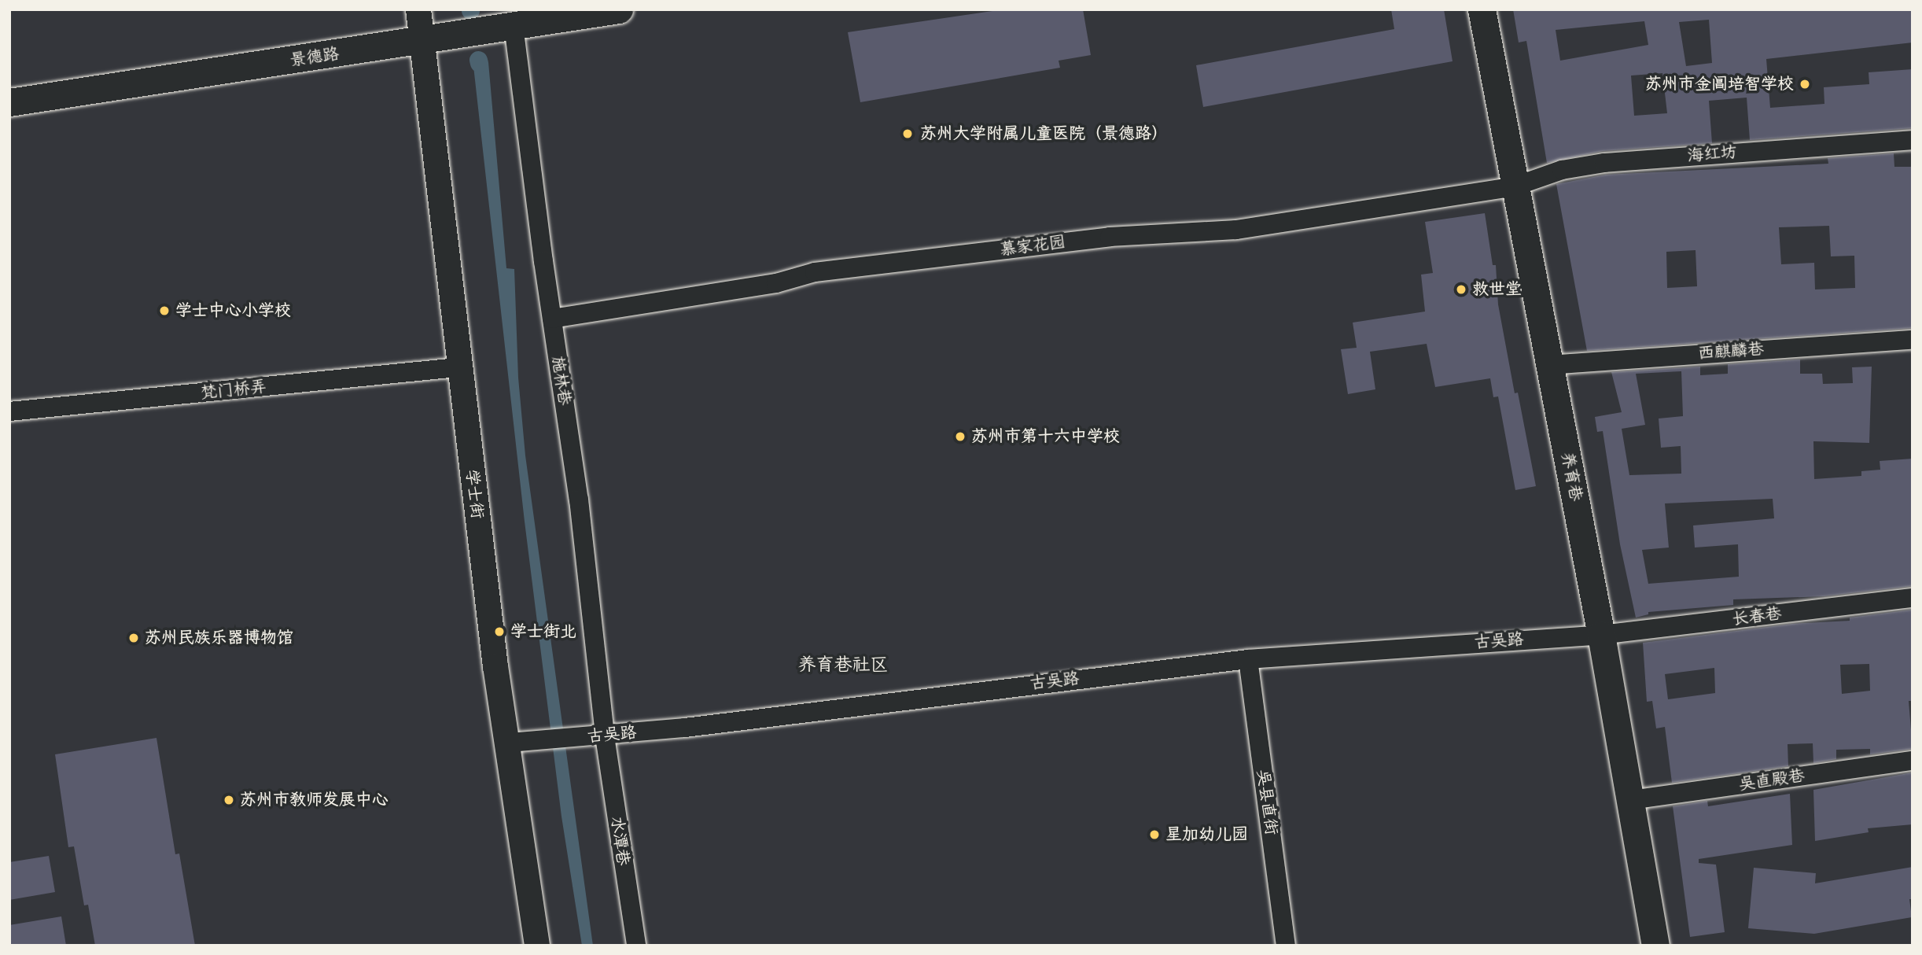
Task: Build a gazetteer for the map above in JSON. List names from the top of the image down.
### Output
{
  "streets": {
    "main road": ["景德路", "养育巷"],
    "street": [
      "海红坊",
      "慕家花园",
      "西麒麟巷",
      "施林巷",
      "梵门桥弄",
      "学士街",
      "长春巷",
      "古吴路",
      "吴直殿巷",
      "吴县直街",
      "水潭巷"
    ]
  },
  "crossings": [
    ["景德路", "施林巷"],
    ["景德路", "学士街"],
    ["海红坊", "慕家花园"],
    ["海红坊", "养育巷"],
    ["慕家花园", "施林巷"],
    ["慕家花园", "养育巷"],
    ["西麒麟巷", "养育巷"],
    ["施林巷", "古吴路"],
    ["施林巷", "水潭巷"],
    ["梵门桥弄", "学士街"],
    ["养育巷", "长春巷"],
    ["养育巷", "古吴路"],
    ["养育巷", "吴直殿巷"],
    ["学士街", "古吴路"],
    ["长春巷", "古吴路"],
    ["古吴路", "吴县直街"],
    ["古吴路", "水潭巷"]
  ],
  "districts": ["养育巷社区"],
  "places": [
    "苏州市金阊培智学校",
    "苏州大学附属儿童医院（景德路）",
    "救世堂",
    "学士中心小学校",
    "苏州市第十六中学校",
    "学士街北",
    "苏州民族乐器博物馆",
    "苏州市教师发展中心",
    "星加幼儿园"
  ]
}
